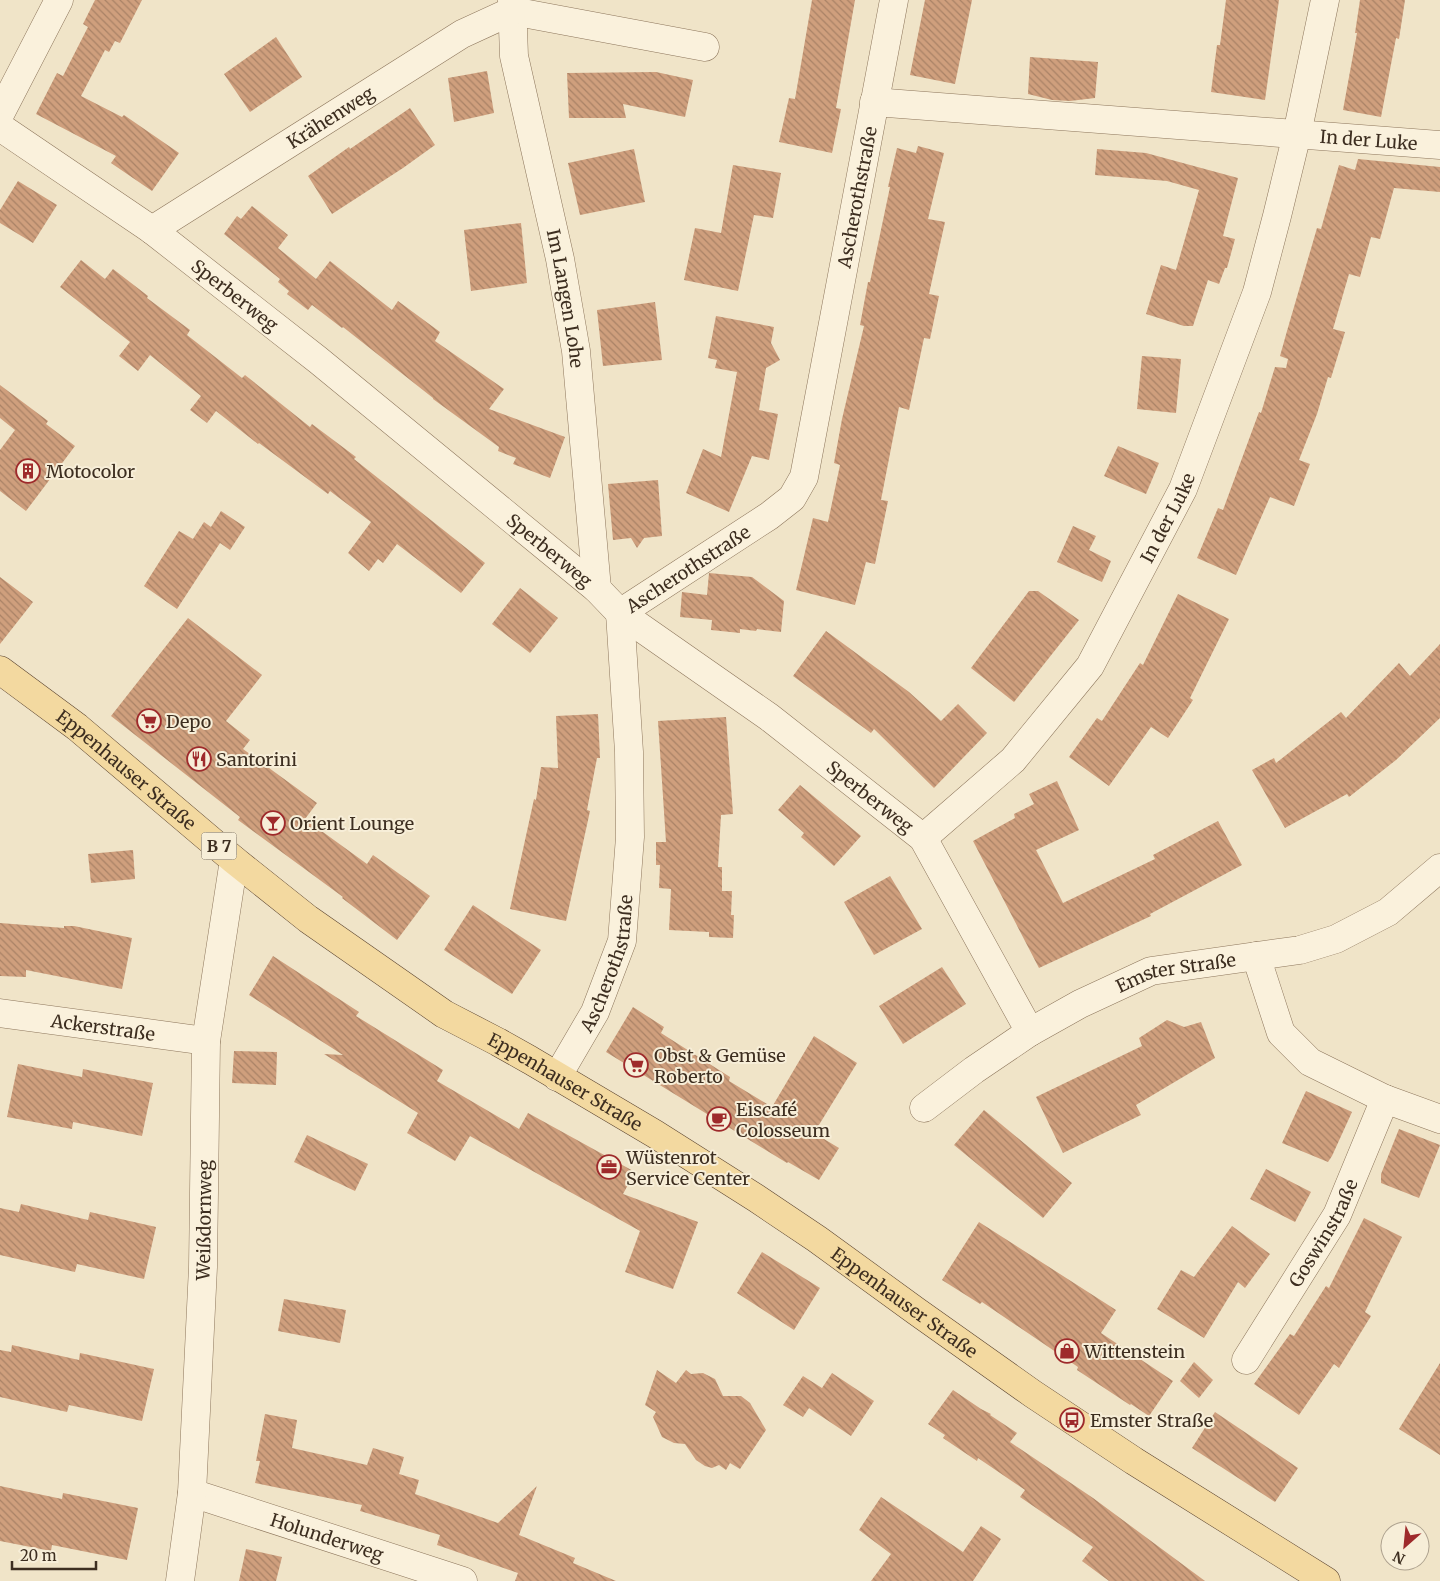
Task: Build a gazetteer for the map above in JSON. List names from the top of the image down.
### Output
{
  "streets": {
    "main road": ["Eppenhauser Straße", "B 7"],
    "street": [
      "Krähenweg",
      "In der Luke",
      "Ascherothstraße",
      "Sperberweg",
      "Im Langen Lohe",
      "Emster Straße",
      "Ackerstraße",
      "Weißdornweg",
      "Goswinstraße",
      "Holunderweg"
    ]
  },
  "crossings": [
    ["Krähenweg", "Sperberweg"],
    ["Krähenweg", "Im Langen Lohe"],
    ["In der Luke", "Ascherothstraße"],
    ["In der Luke", "Sperberweg"],
    ["Ascherothstraße", "Sperberweg"],
    ["Ascherothstraße", "Eppenhauser Straße"],
    ["Sperberweg", "Im Langen Lohe"],
    ["Sperberweg", "Emster Straße"],
    ["Eppenhauser Straße", "Weißdornweg"],
    ["Ackerstraße", "Weißdornweg"],
    ["Weißdornweg", "Holunderweg"]
  ],
  "places": {
    "building": ["Motocolor"],
    "supermarket": ["Depo", "Obst & Gemüse Roberto"],
    "restaurant": ["Santorini"],
    "bar": ["Orient Lounge"],
    "cafe": ["Eiscafé Colosseum"],
    "office": ["Wüstenrot Service Center"],
    "shop": ["Wittenstein"],
    "bus stop": ["Emster Straße"]
  },
  "scale_bar": "20 m",
  "north": "bottom left"
}
